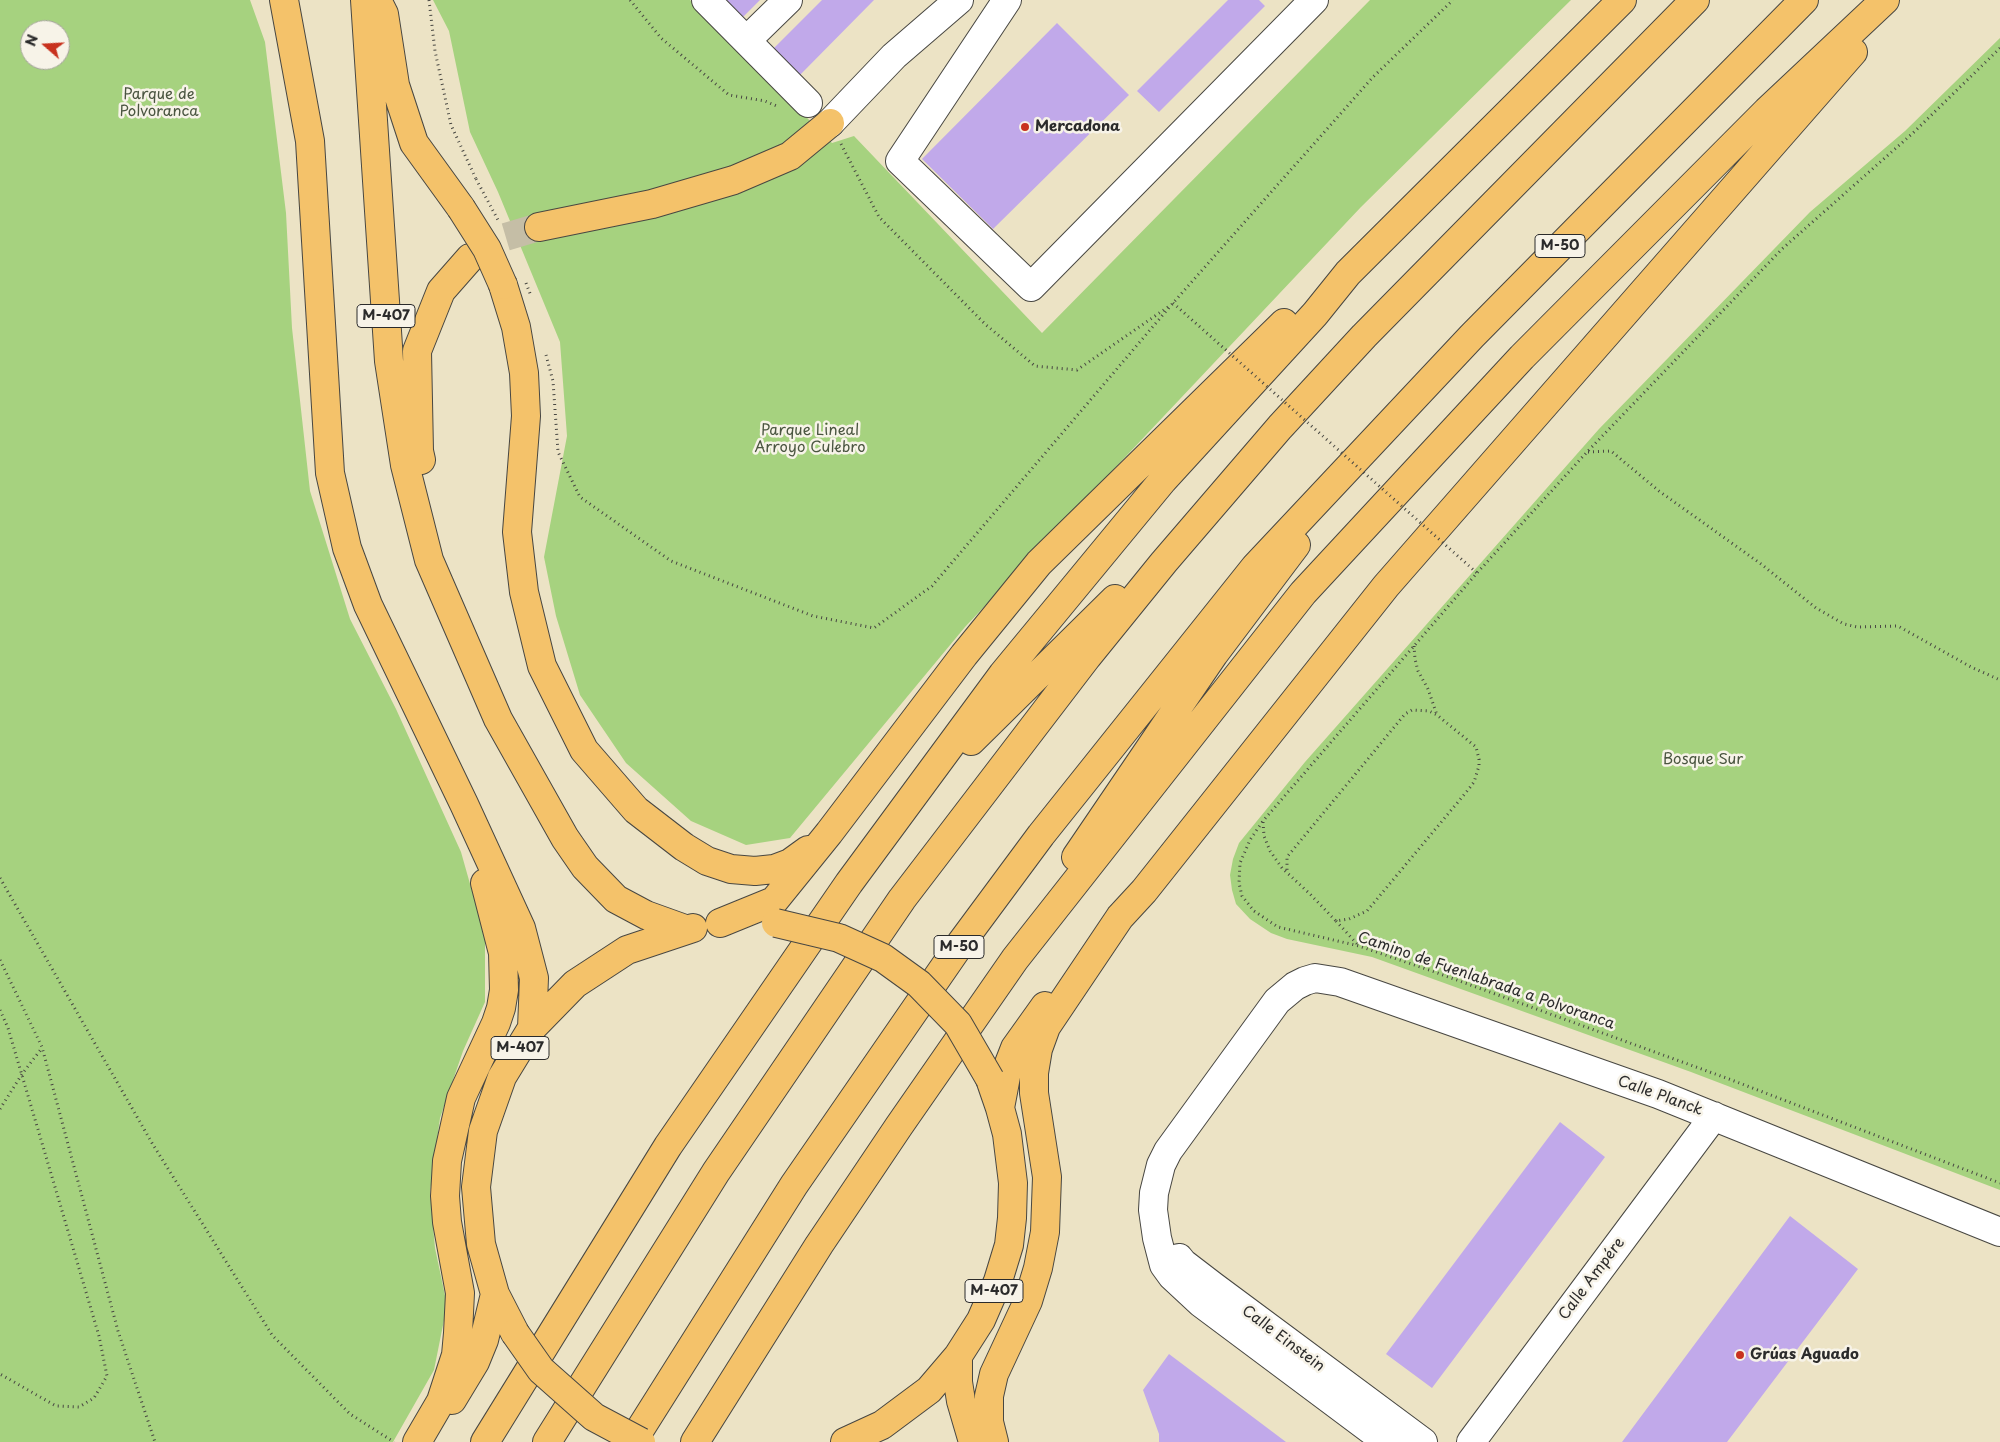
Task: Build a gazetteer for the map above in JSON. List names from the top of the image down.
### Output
{
  "streets": {
    "highway": ["M-50", "M-407"],
    "street": ["Calle Planck", "Calle Ampére", "Calle Einstein"],
    "path": ["Camino de Fuenlabrada a Polvoranca"]
  },
  "crossings": [
    ["Calle Planck", "Calle Ampére"],
    ["Calle Planck", "Calle Einstein"]
  ],
  "parks": ["Parque de Polvoranca", "Parque Lineal Arroyo Culebro", "Bosque Sur"],
  "places": ["Mercadona", "Grúas Aguado"],
  "north": "left"
}
